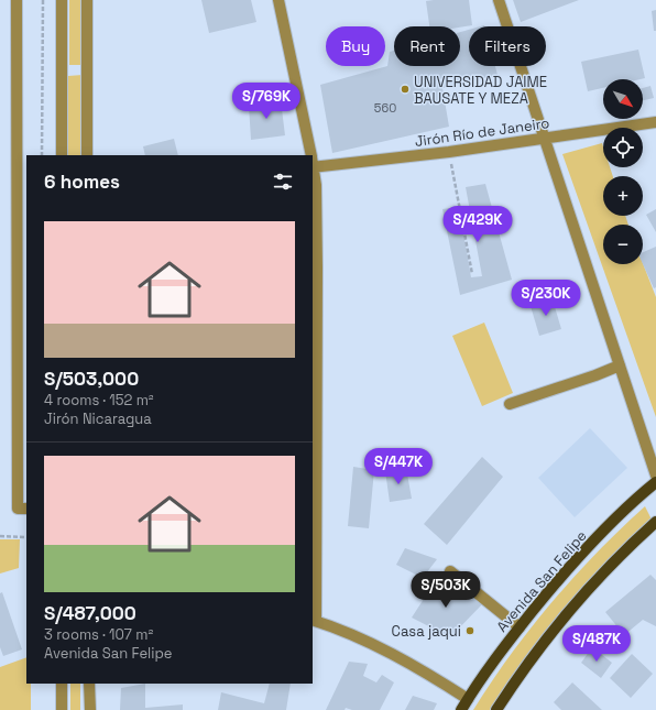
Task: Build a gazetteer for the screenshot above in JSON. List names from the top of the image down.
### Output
{
  "streets": {
    "main road": ["Avenida San Felipe"],
    "street": ["Jirón Río de Janeiro"]
  },
  "places": ["UNIVERSIDAD JAIME BAUSATE Y MEZA", "Casa jaqui"],
  "house_numbers": ["560"],
  "north": "bottom right",
  "page": {
    "chip": ["Buy", "Rent", "Filters"],
    "map_buttons": ["+", "−"],
    "price": [
      "S/769K",
      "S/429K",
      "S/230K",
      "S/447K",
      "S/503K",
      "S/487K"
    ],
    "heading": "6 homes",
    "list": [
      {
        "name": "S/503,000",
        "note": "4 rooms · 152 m² · Jirón Nicaragua"
      },
      {
        "name": "S/487,000",
        "note": "3 rooms · 107 m² · Avenida San Felipe"
      }
    ]
  }
}
